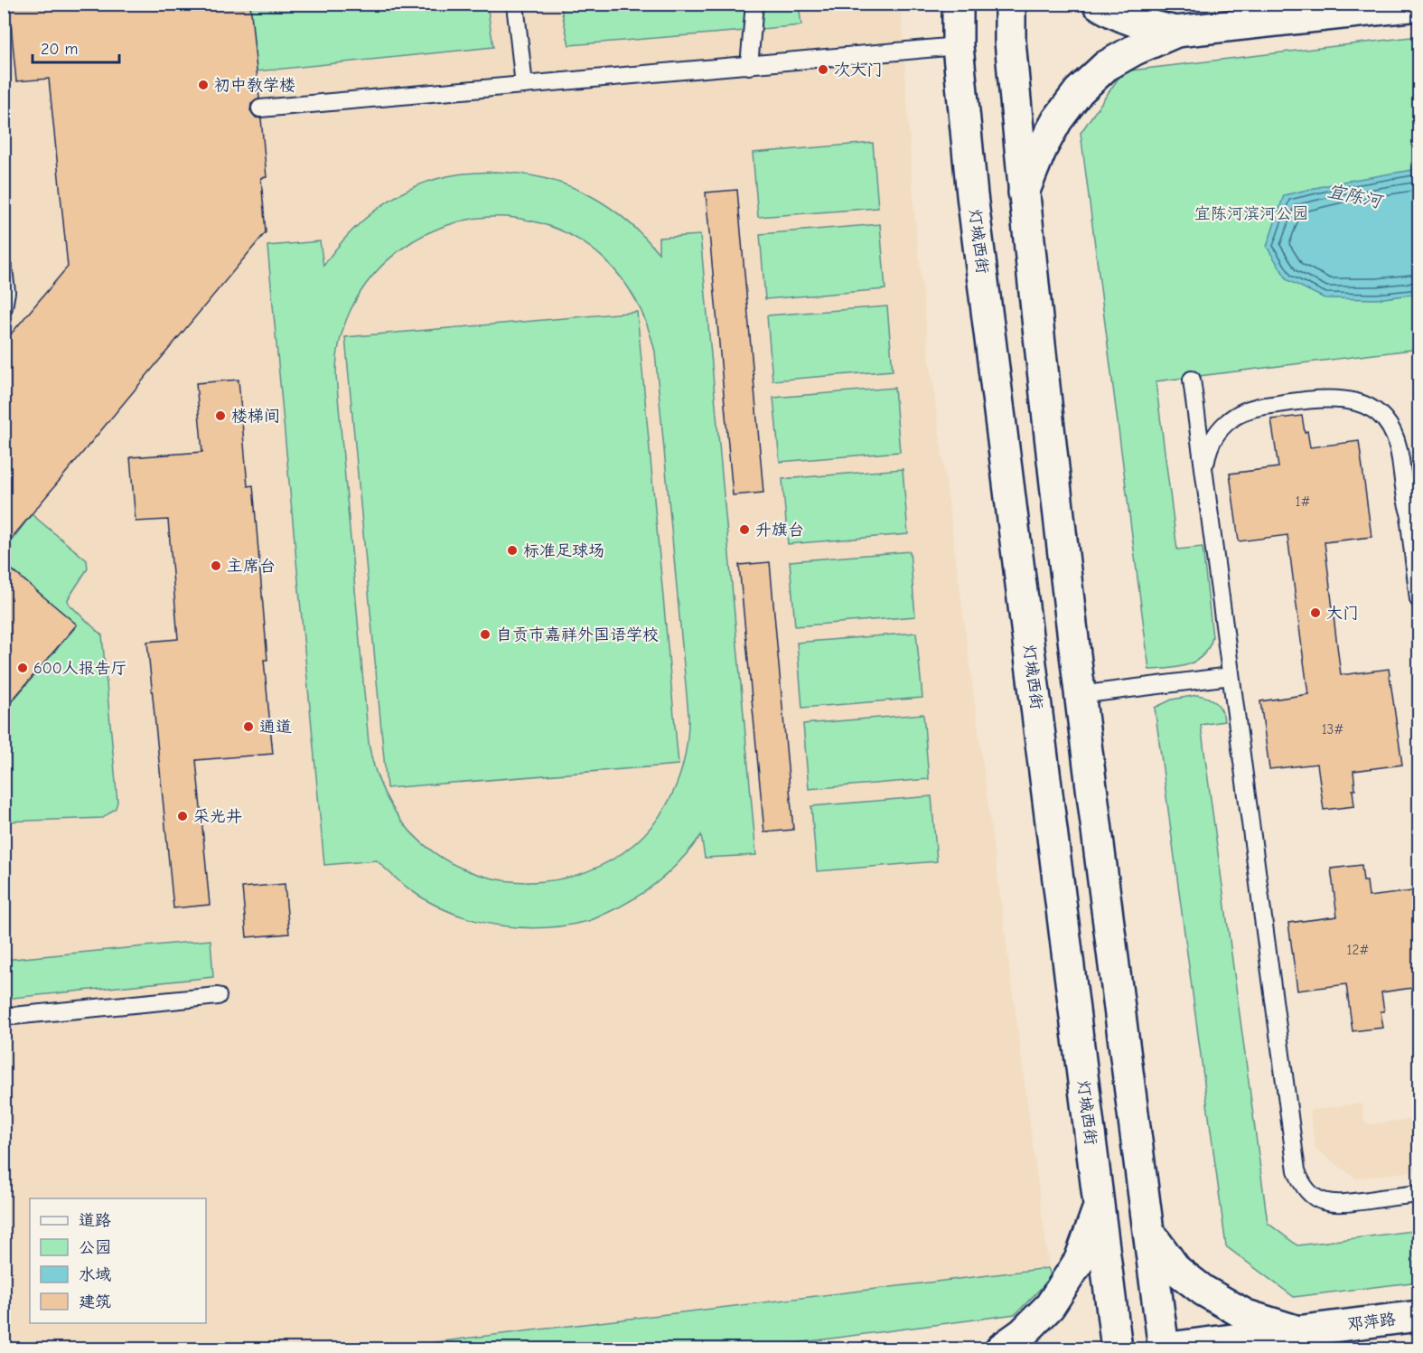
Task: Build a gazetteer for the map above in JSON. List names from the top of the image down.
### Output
{
  "streets": {
    "street": ["灯城西街", "邓萍路"]
  },
  "water": ["宜陈河"],
  "parks": ["宜陈河滨河公园"],
  "places": [
    "次大门",
    "初中教学楼",
    "楼梯间",
    "升旗台",
    "标准足球场",
    "主席台",
    "大门",
    "自贡市嘉祥外国语学校",
    "600人报告厅",
    "通道",
    "采光井"
  ],
  "house_numbers": ["1#", "13#", "12#"],
  "legend": [
    "道路",
    "公园",
    "水域",
    "建筑"
  ],
  "scale_bar": "20 m"
}
